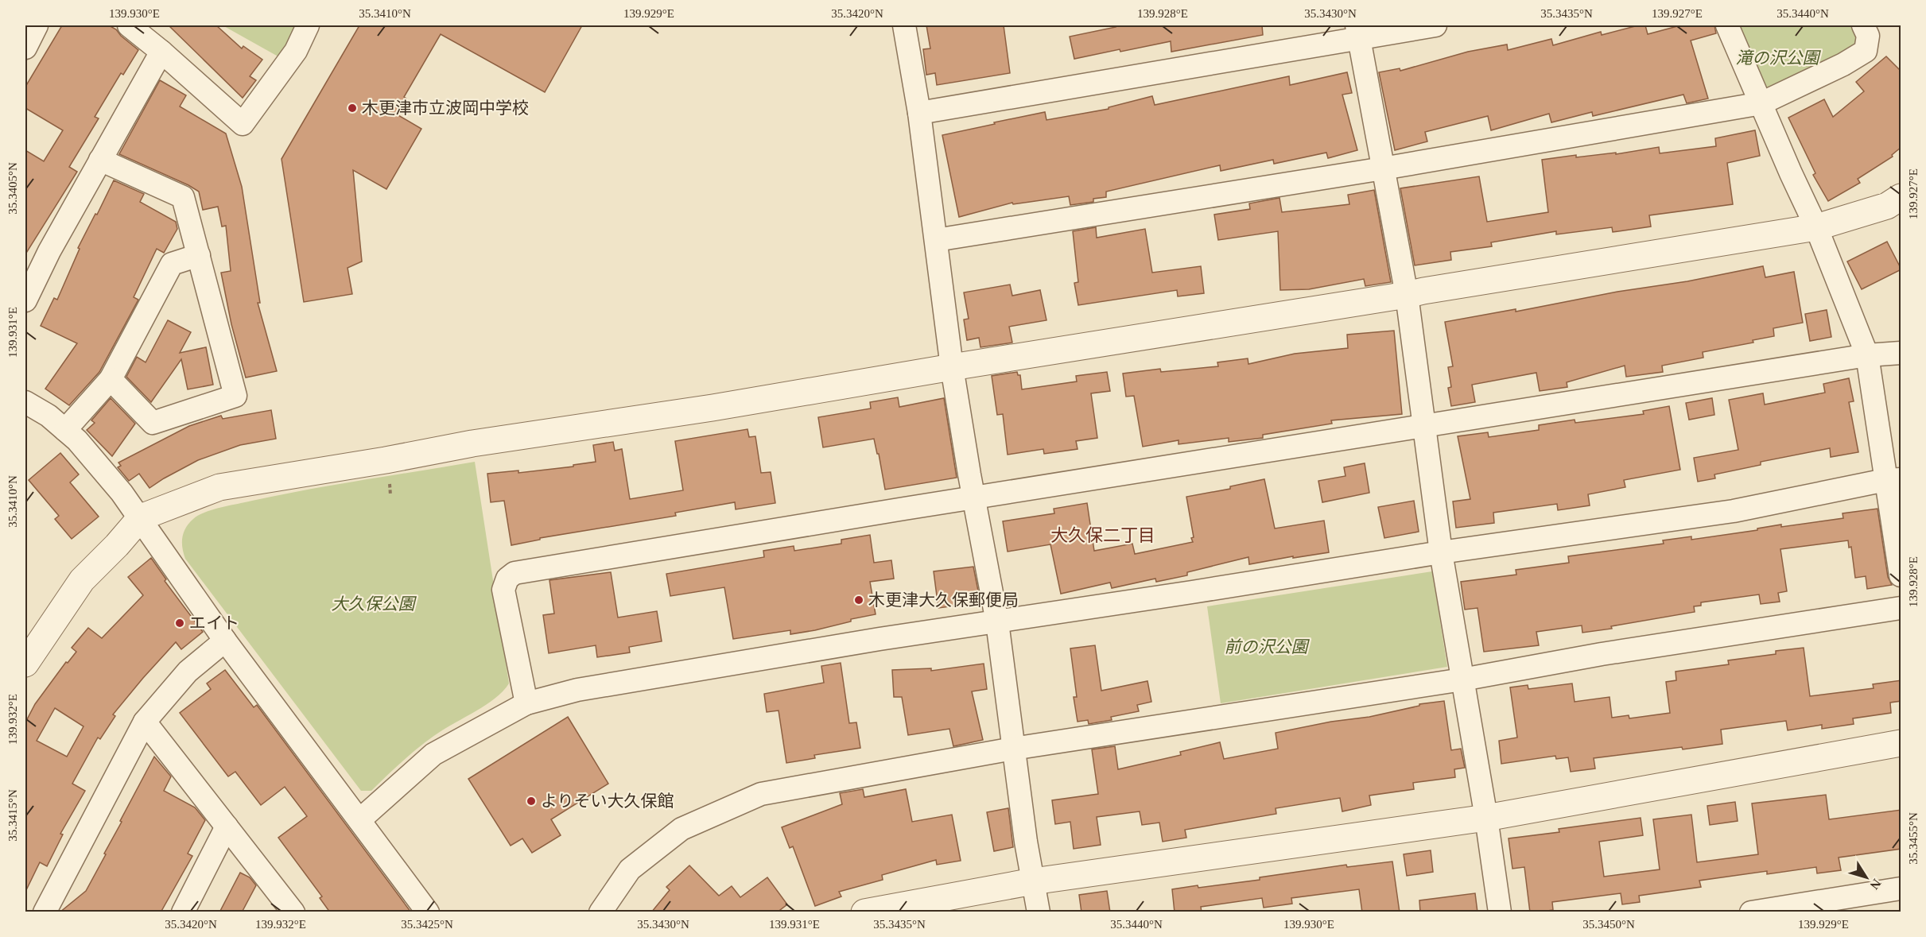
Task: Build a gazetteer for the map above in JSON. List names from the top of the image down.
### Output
{
  "districts": ["大久保二丁目"],
  "parks": ["滝の沢公園", "大久保公園", "前の沢公園"],
  "places": [
    "木更津市立波岡中学校",
    "木更津大久保郵便局",
    "エイト",
    "よりそい大久保館"
  ],
  "north": "bottom right",
  "coordinates": [
    "139.930°E",
    "35.3410°N",
    "139.929°E",
    "35.3420°N",
    "139.928°E",
    "35.3430°N",
    "35.3435°N",
    "139.927°E",
    "35.3440°N",
    "35.3405°N",
    "139.931°E",
    "139.932°E",
    "35.3415°N",
    "35.3455°N",
    "35.3425°N",
    "35.3450°N"
  ]
}
